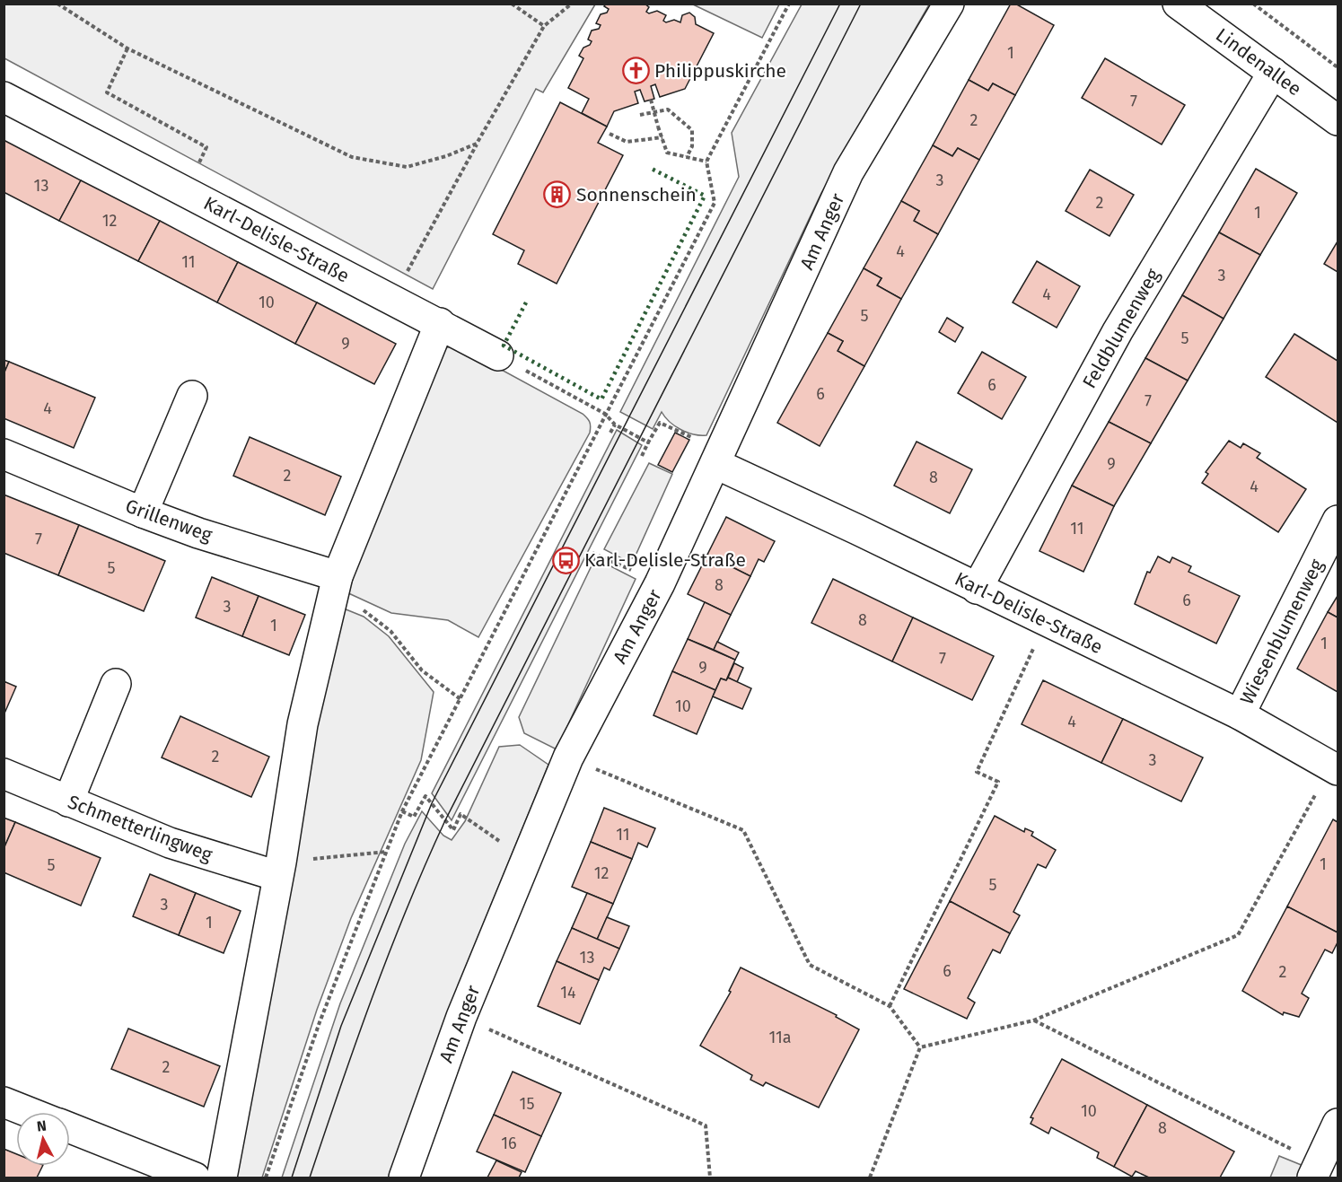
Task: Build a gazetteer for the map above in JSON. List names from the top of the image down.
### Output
{
  "streets": {
    "street": [
      "Lindenallee",
      "Am Anger",
      "Karl-Delisle-Straße",
      "Feldblumenweg",
      "Grillenweg",
      "Wiesenblumenweg",
      "Schmetterlingweg"
    ]
  },
  "crossings": [
    ["Lindenallee", "Feldblumenweg"],
    ["Am Anger", "Karl-Delisle-Straße"],
    ["Karl-Delisle-Straße", "Feldblumenweg"],
    ["Karl-Delisle-Straße", "Wiesenblumenweg"]
  ],
  "places": {
    "church": ["Philippuskirche"],
    "building": ["Sonnenschein"],
    "bus stop": ["Karl-Delisle-Straße"]
  },
  "house_numbers": [
    "1",
    "7",
    "2",
    "3",
    "13",
    "2",
    "1",
    "12",
    "4",
    "11",
    "3",
    "4",
    "10",
    "5",
    "5",
    "9",
    "6",
    "6",
    "7",
    "4",
    "9",
    "2",
    "8",
    "4",
    "11",
    "7",
    "5",
    "8",
    "6",
    "3",
    "8",
    "1",
    "1",
    "7",
    "9",
    "10",
    "4",
    "2",
    "3",
    "11",
    "1",
    "5",
    "12",
    "5",
    "3",
    "1",
    "13",
    "6",
    "2",
    "14",
    "11a",
    "2",
    "15",
    "10",
    "8",
    "16"
  ],
  "north": "top"
}
